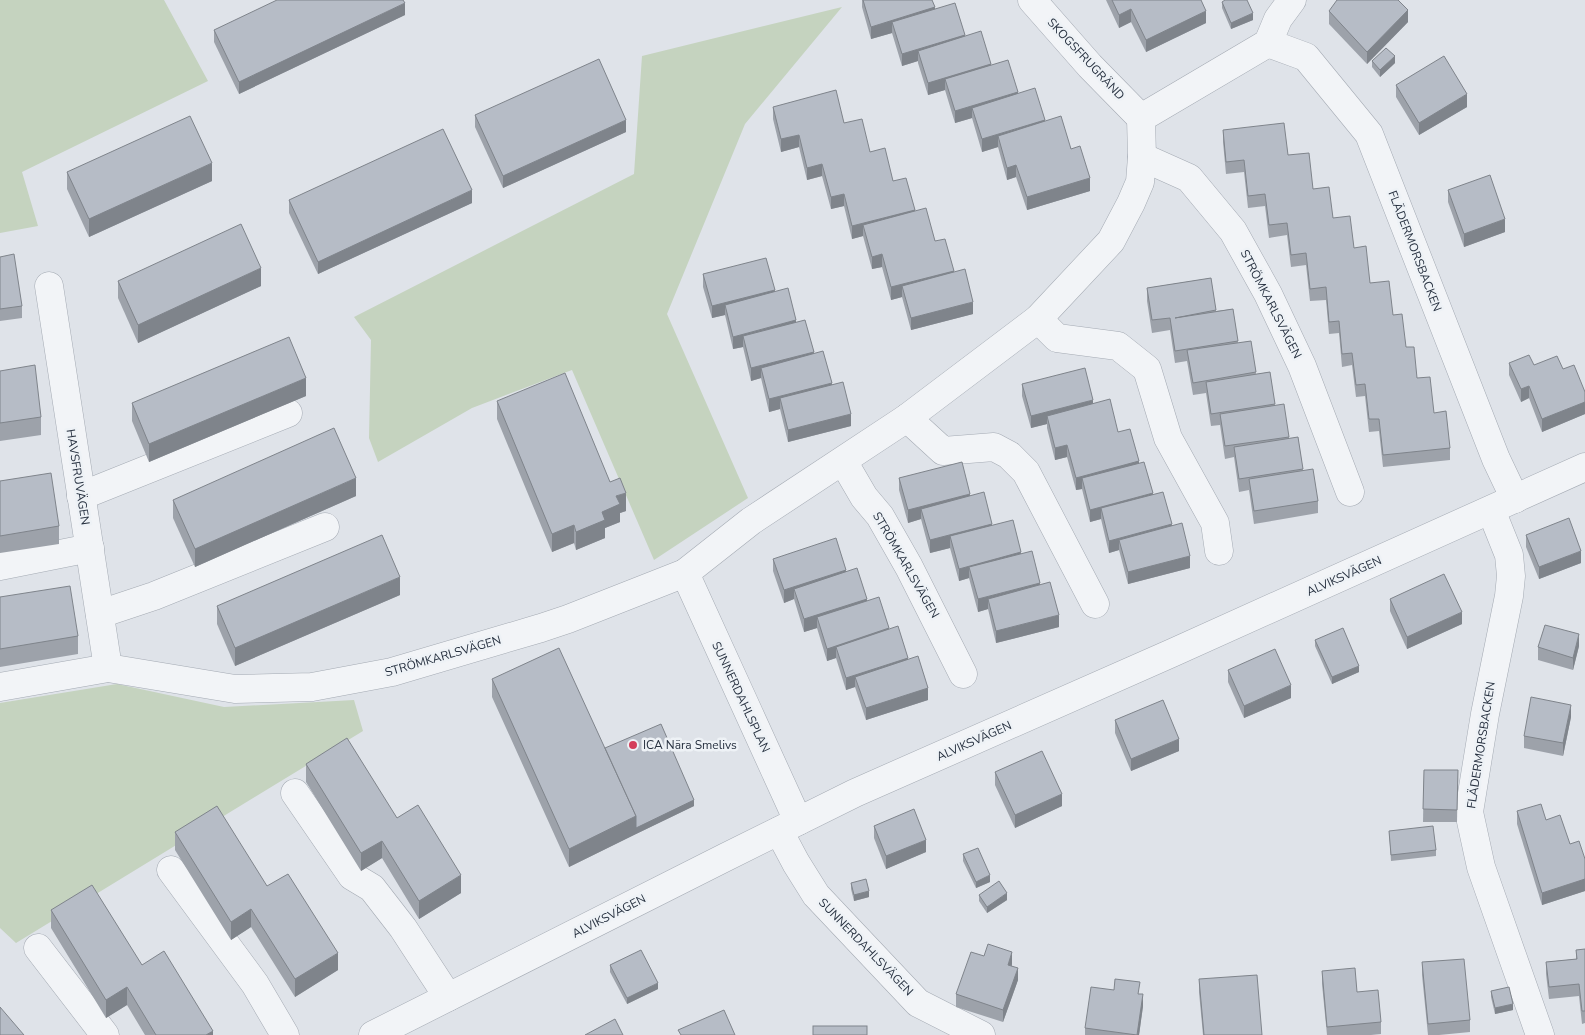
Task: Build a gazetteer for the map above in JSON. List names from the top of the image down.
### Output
{
  "streets": {
    "street": [
      "SKOGSFRUGRÄND",
      "FLÄDERMORSBACKEN",
      "STRÖMKARLSVÄGEN",
      "HAVSFRUVÄGEN",
      "ALVIKSVÄGEN",
      "SUNNERDAHLSPLAN",
      "SUNNERDAHLSVÄGEN"
    ]
  },
  "crossings": [
    ["SKOGSFRUGRÄND", "STRÖMKARLSVÄGEN"],
    ["FLÄDERMORSBACKEN", "ALVIKSVÄGEN"],
    ["STRÖMKARLSVÄGEN", "HAVSFRUVÄGEN"],
    ["STRÖMKARLSVÄGEN", "SUNNERDAHLSPLAN"],
    ["ALVIKSVÄGEN", "SUNNERDAHLSPLAN"],
    ["ALVIKSVÄGEN", "SUNNERDAHLSVÄGEN"],
    ["SUNNERDAHLSPLAN", "SUNNERDAHLSVÄGEN"]
  ],
  "places": ["ICA Nära Smelivs"]
}
